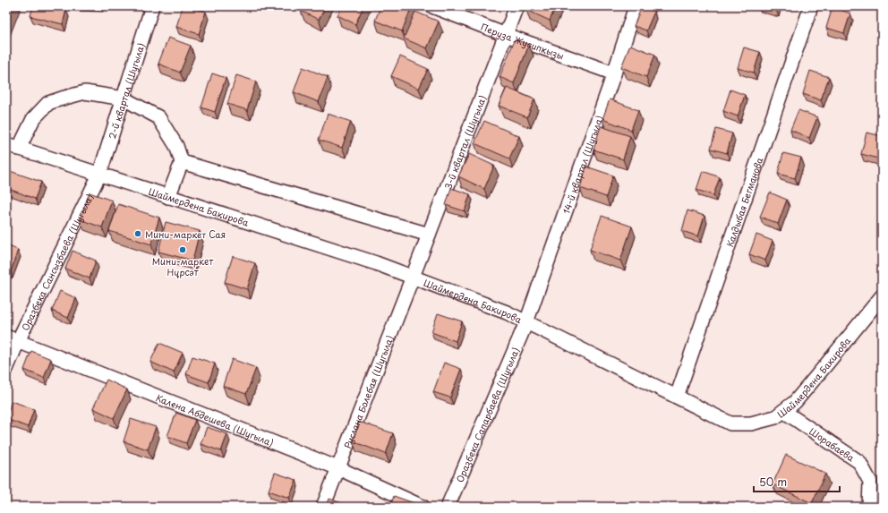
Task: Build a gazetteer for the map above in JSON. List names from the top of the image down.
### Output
{
  "streets": {
    "street": [
      "Перуза Жусипкызы",
      "2-й квартал (Шугыла)",
      "3-й квартал (Шугыла)",
      "14-й квартал (Шугыла)",
      "Калдыбая Бегманова",
      "Шаймердена Бакирова",
      "Оразбека Сансызбаева (Шугыла)",
      "Руслана Болебая (Шугыла)",
      "Оразбека Сапарбаева (Шугыла)",
      "Калена Абдешева (Шугыла)",
      "Шорабаева"
    ]
  },
  "crossings": [
    ["Перуза Жусипкызы", "3-й квартал (Шугыла)"],
    ["Перуза Жусипкызы", "14-й квартал (Шугыла)"],
    ["2-й квартал (Шугыла)", "Шаймердена Бакирова"],
    ["2-й квартал (Шугыла)", "Оразбека Сансызбаева (Шугыла)"],
    ["3-й квартал (Шугыла)", "Шаймердена Бакирова"],
    ["3-й квартал (Шугыла)", "Руслана Болебая (Шугыла)"],
    ["14-й квартал (Шугыла)", "Шаймердена Бакирова"],
    ["14-й квартал (Шугыла)", "Оразбека Сапарбаева (Шугыла)"],
    ["Калдыбая Бегманова", "Шаймердена Бакирова"],
    ["Шаймердена Бакирова", "Оразбека Сансызбаева (Шугыла)"],
    ["Шаймердена Бакирова", "Руслана Болебая (Шугыла)"],
    ["Шаймердена Бакирова", "Оразбека Сапарбаева (Шугыла)"],
    ["Шаймердена Бакирова", "Шорабаева"],
    ["Оразбека Сансызбаева (Шугыла)", "Калена Абдешева (Шугыла)"],
    ["Руслана Болебая (Шугыла)", "Калена Абдешева (Шугыла)"]
  ],
  "places": ["Мини-маркет Сая", "Мини-маркет Нұрсәт"],
  "scale_bar": "50 m"
}
